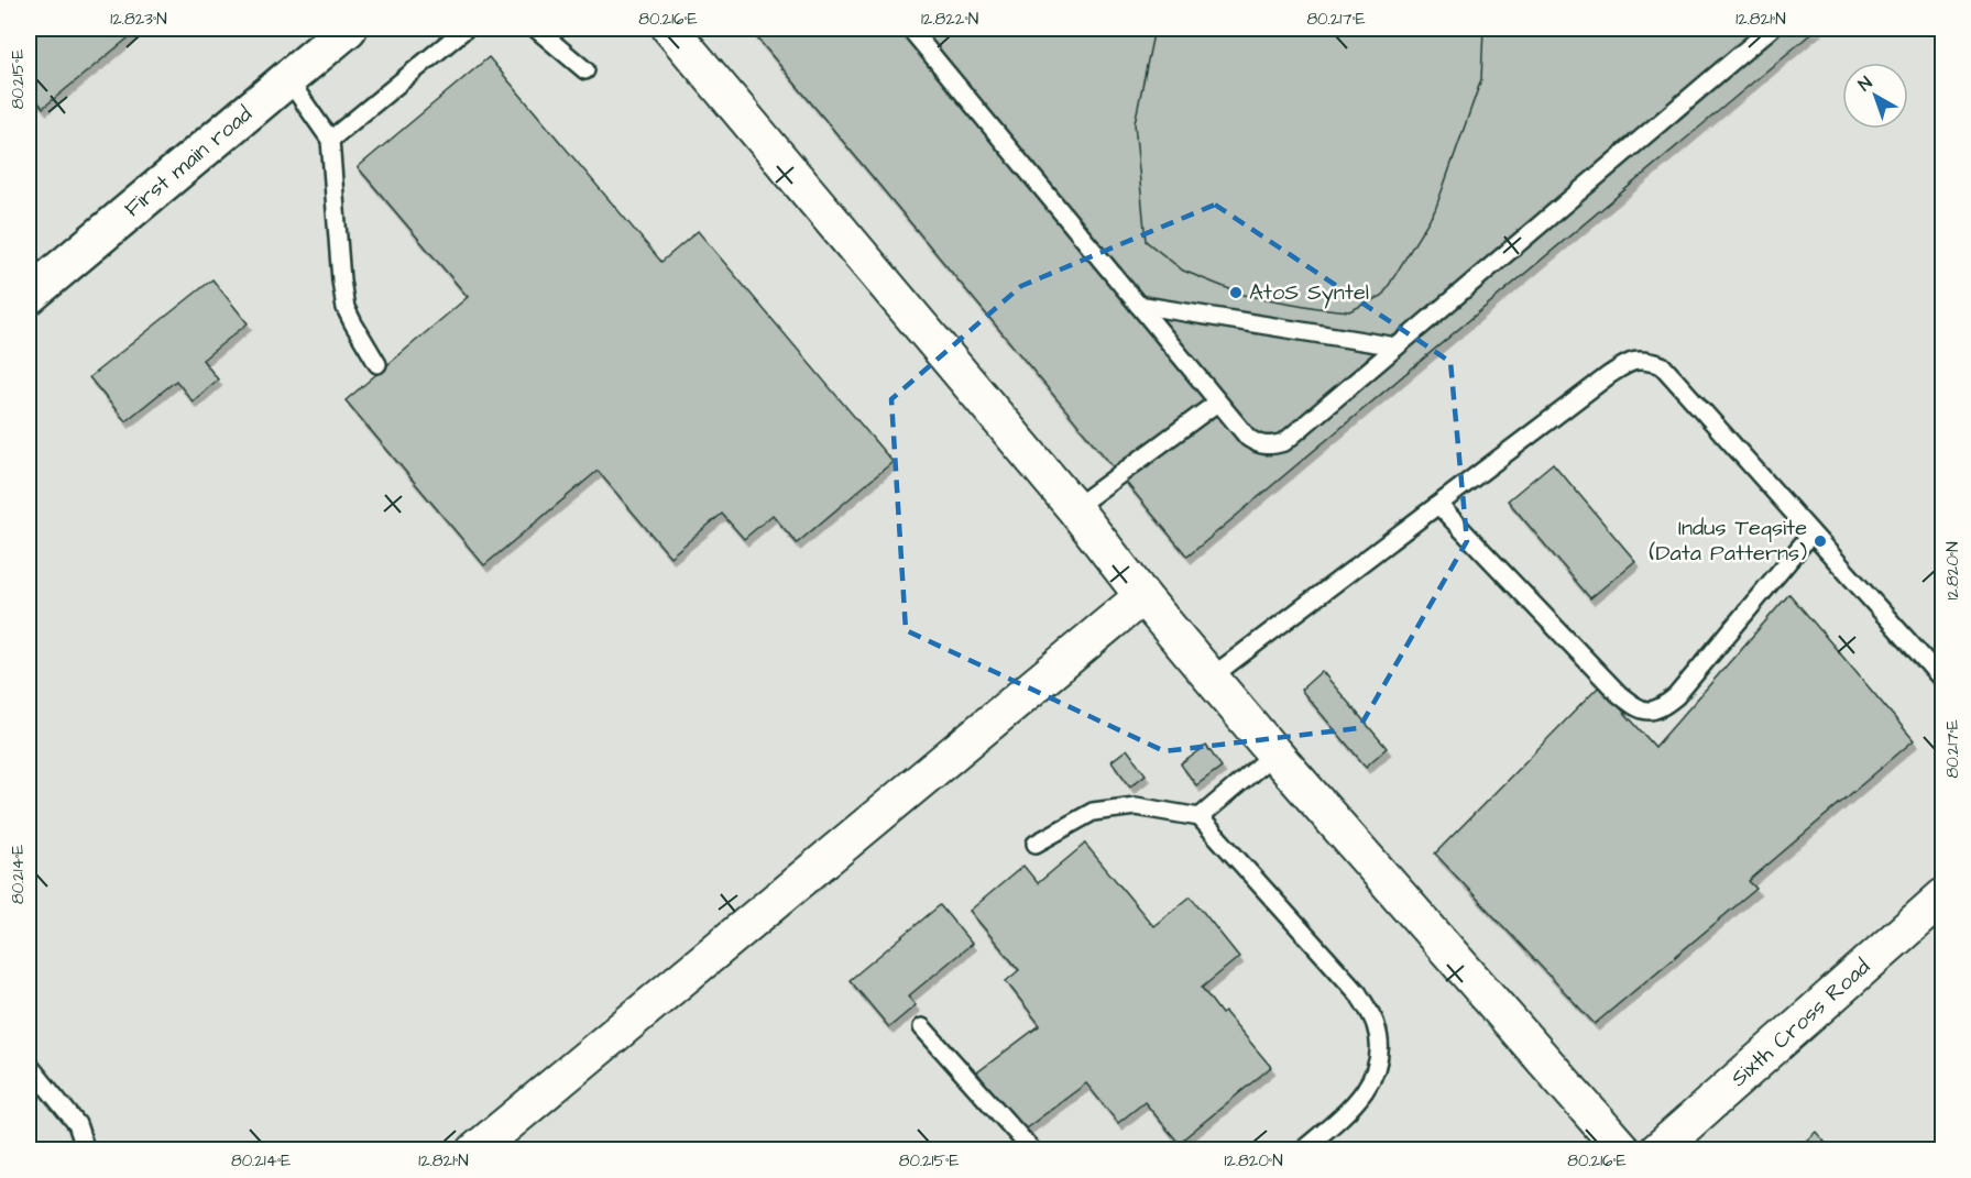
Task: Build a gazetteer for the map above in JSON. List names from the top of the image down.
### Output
{
  "streets": {
    "street": ["First main road", "Sixth Cross Road"]
  },
  "places": ["AtoS Syntel", "Indus Teqsite (Data Patterns)"],
  "north": "top left",
  "coordinates": [
    "12.823°N",
    "80.216°E",
    "12.822°N",
    "80.217°E",
    "12.821°N",
    "80.215°E",
    "12.820°N",
    "80.214°E"
  ]
}
